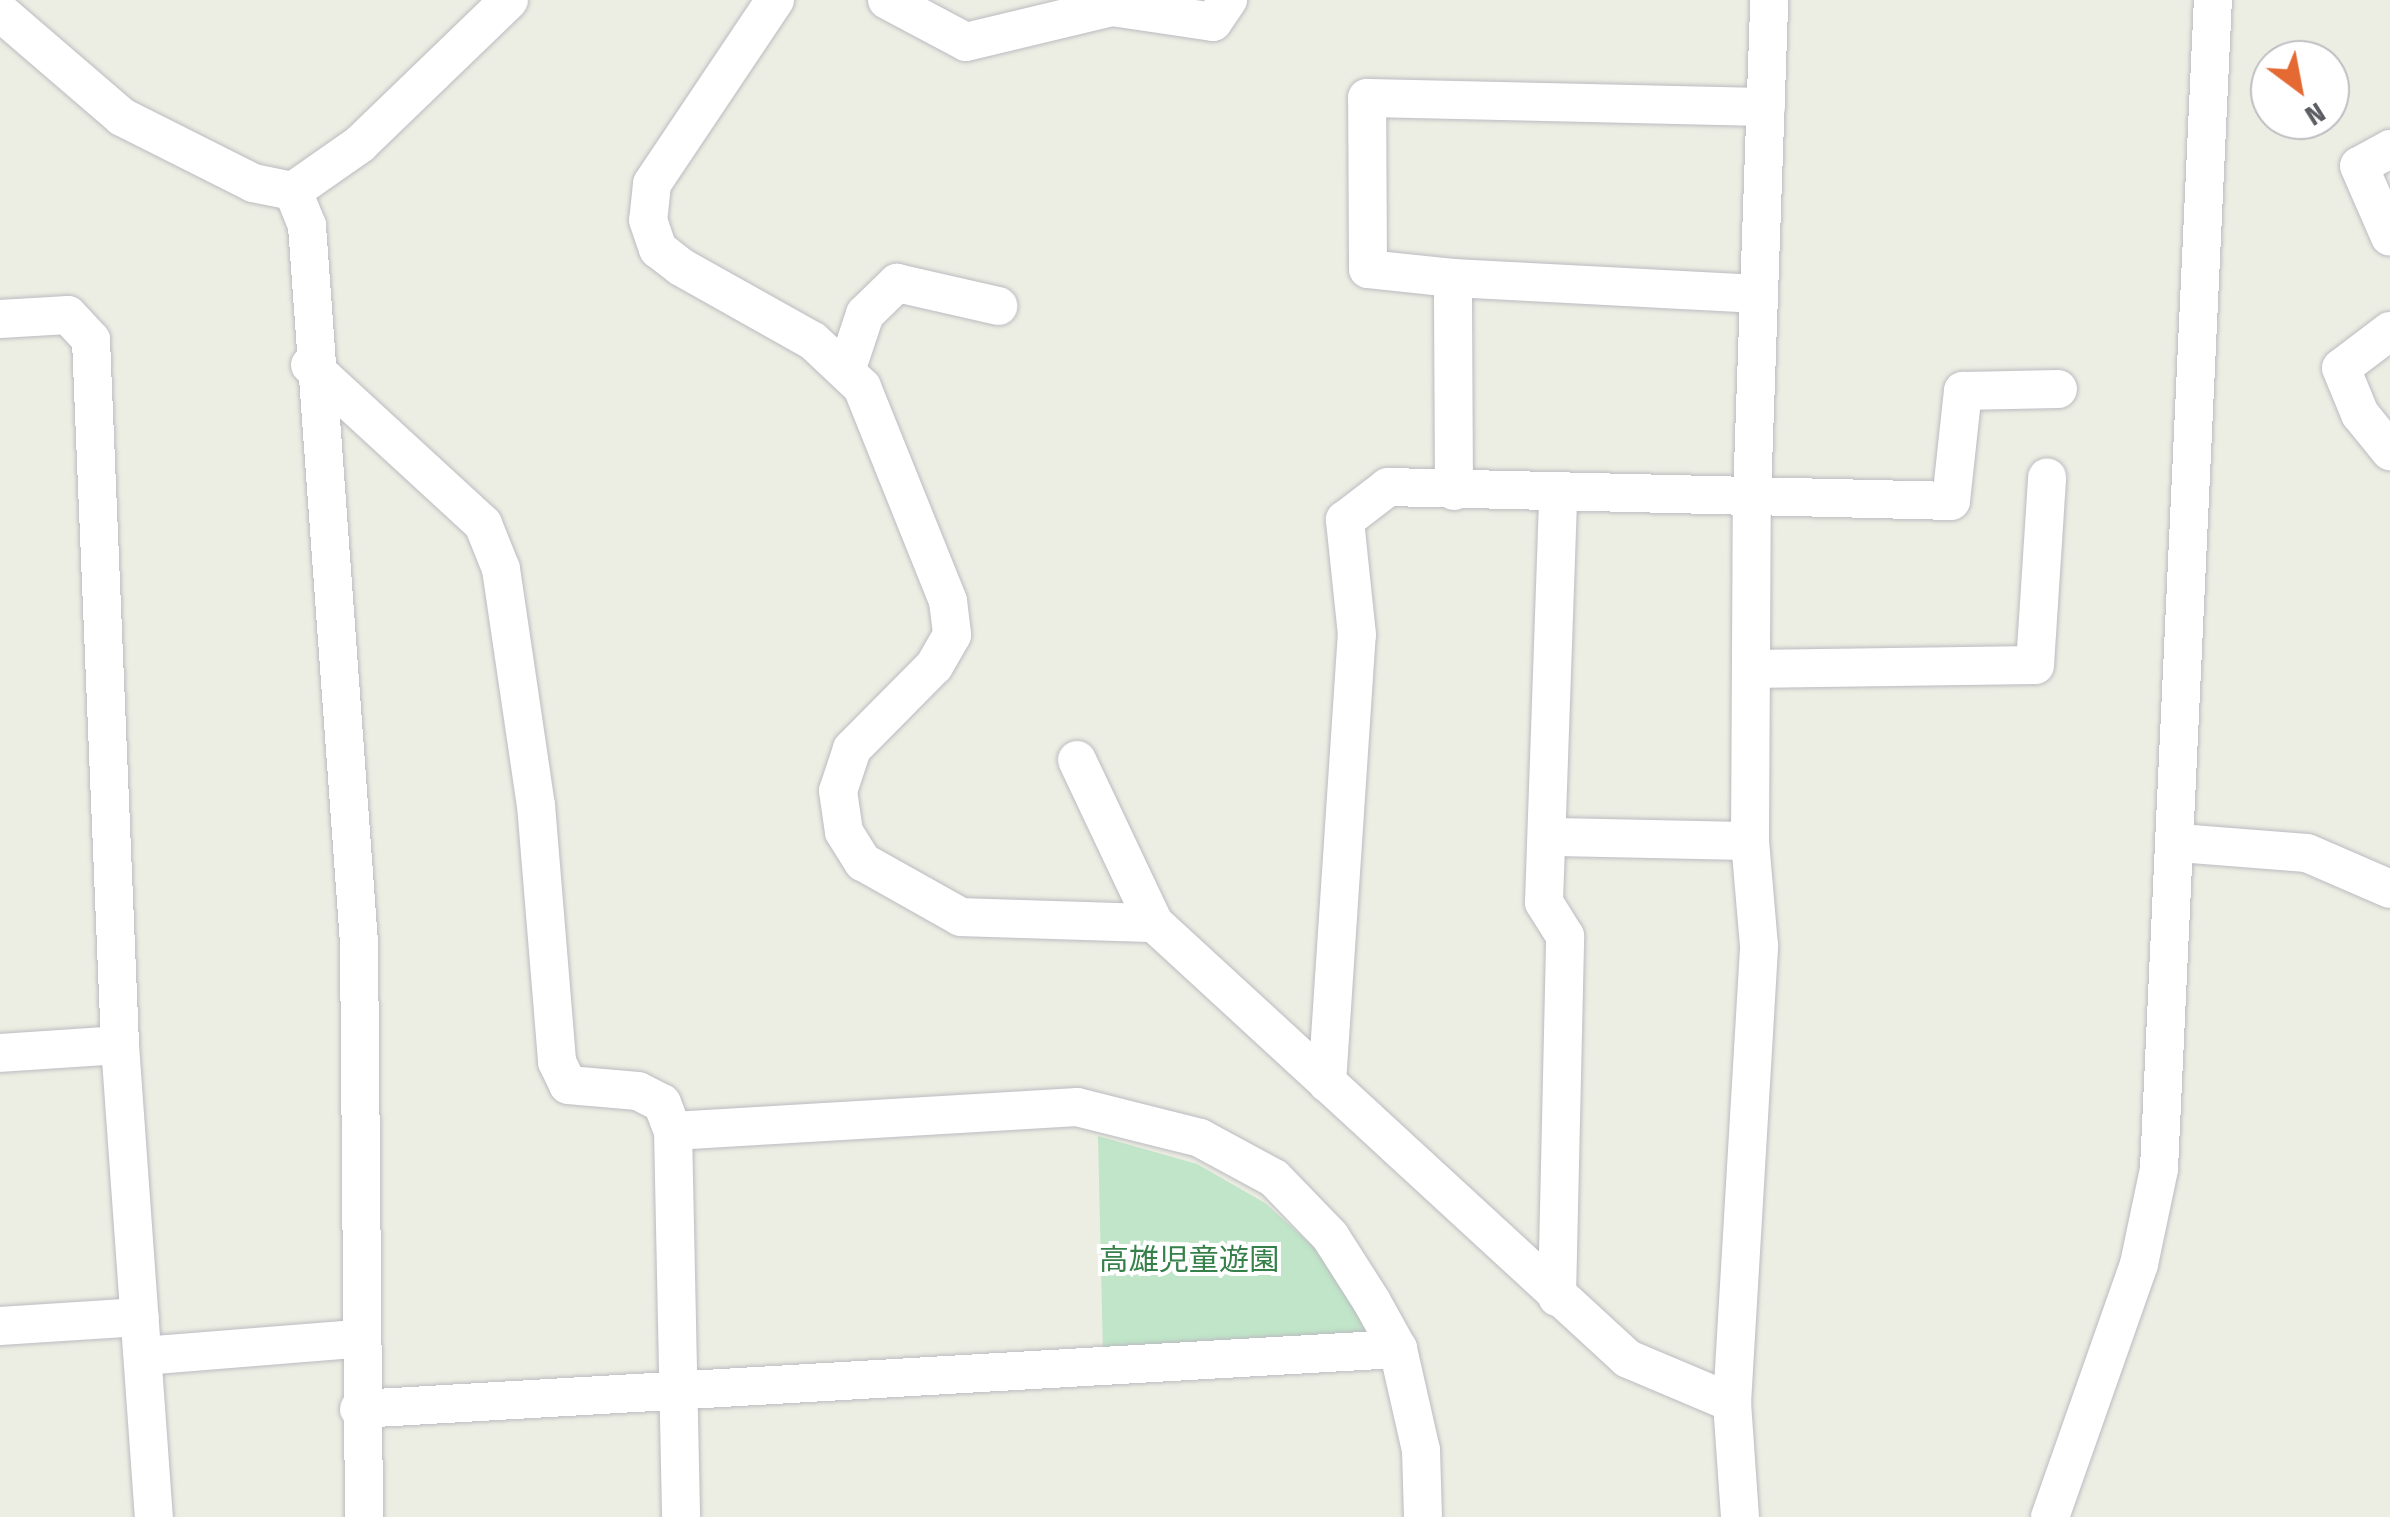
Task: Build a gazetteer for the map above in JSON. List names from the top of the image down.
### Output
{
  "parks": ["高雄児童遊園"],
  "north": "bottom right"
}
